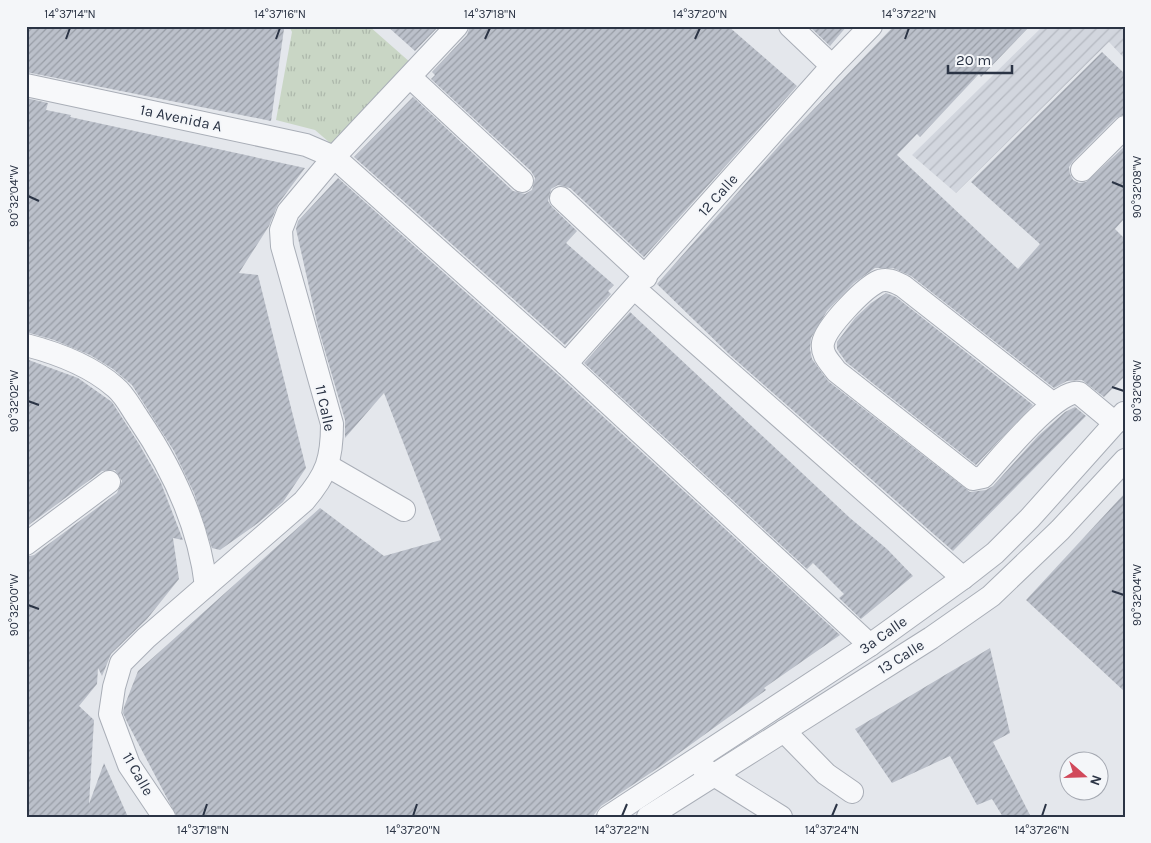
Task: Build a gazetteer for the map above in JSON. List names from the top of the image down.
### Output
{
  "streets": {
    "street": [
      "1a Avenida A",
      "12 Calle",
      "11 Calle",
      "3a Calle",
      "13 Calle"
    ]
  },
  "crossings": [
    ["1a Avenida A", "12 Calle"],
    ["1a Avenida A", "11 Calle"],
    ["1a Avenida A", "3a Calle"]
  ],
  "scale_bar": "20 m",
  "north": "right",
  "coordinates": [
    "14°37'14\"N",
    "14°37'16\"N",
    "14°37'18\"N",
    "14°37'20\"N",
    "14°37'22\"N",
    "90°32'08\"W",
    "90°32'04\"W",
    "90°32'06\"W",
    "90°32'02\"W",
    "90°32'00\"W",
    "14°37'24\"N",
    "14°37'26\"N"
  ]
}
